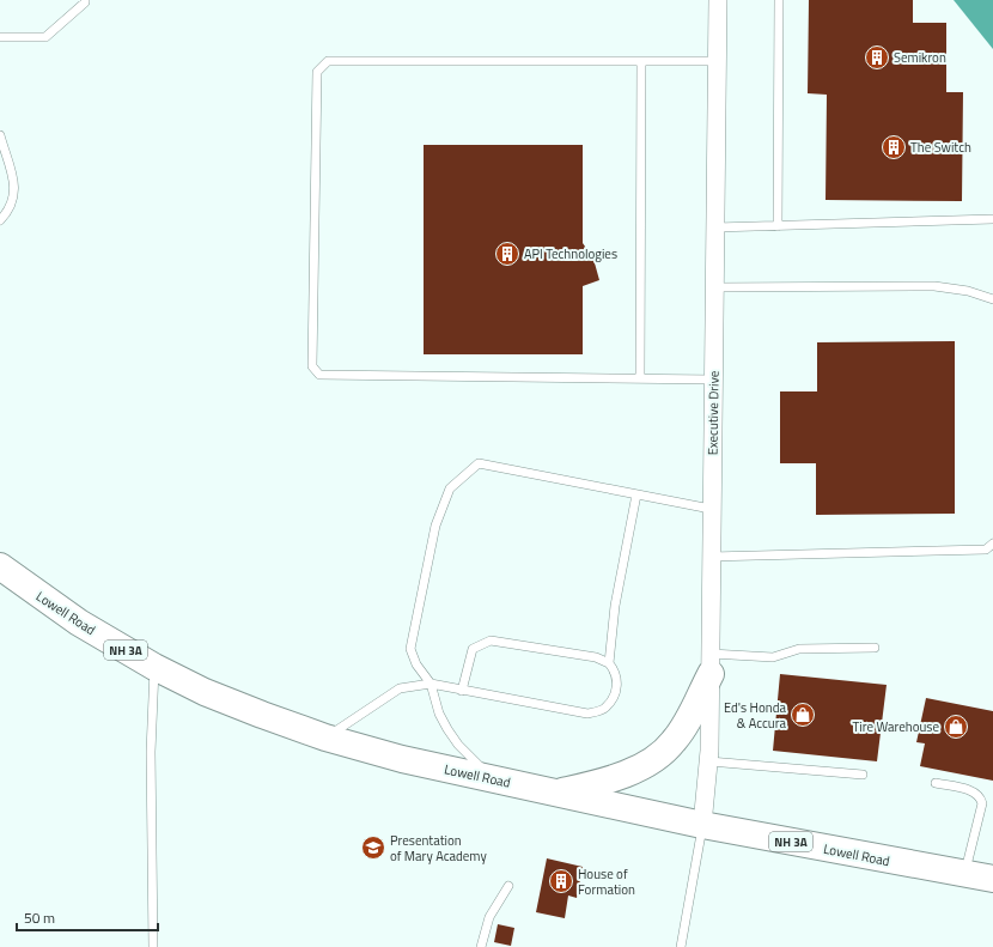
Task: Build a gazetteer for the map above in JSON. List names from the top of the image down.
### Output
{
  "streets": {
    "main road": ["Lowell Road", "NH 3A"],
    "street": ["Executive Drive"]
  },
  "crossings": [
    ["Executive Drive", "Lowell Road"]
  ],
  "places": {
    "building": [
      "Semikron",
      "The Switch",
      "API Technologies",
      "House of Formation"
    ],
    "shop": ["Ed's Honda & Accura", "Tire Warehouse"],
    "school or university": ["Presentation of Mary Academy"]
  },
  "scale_bar": "50 m"
}
